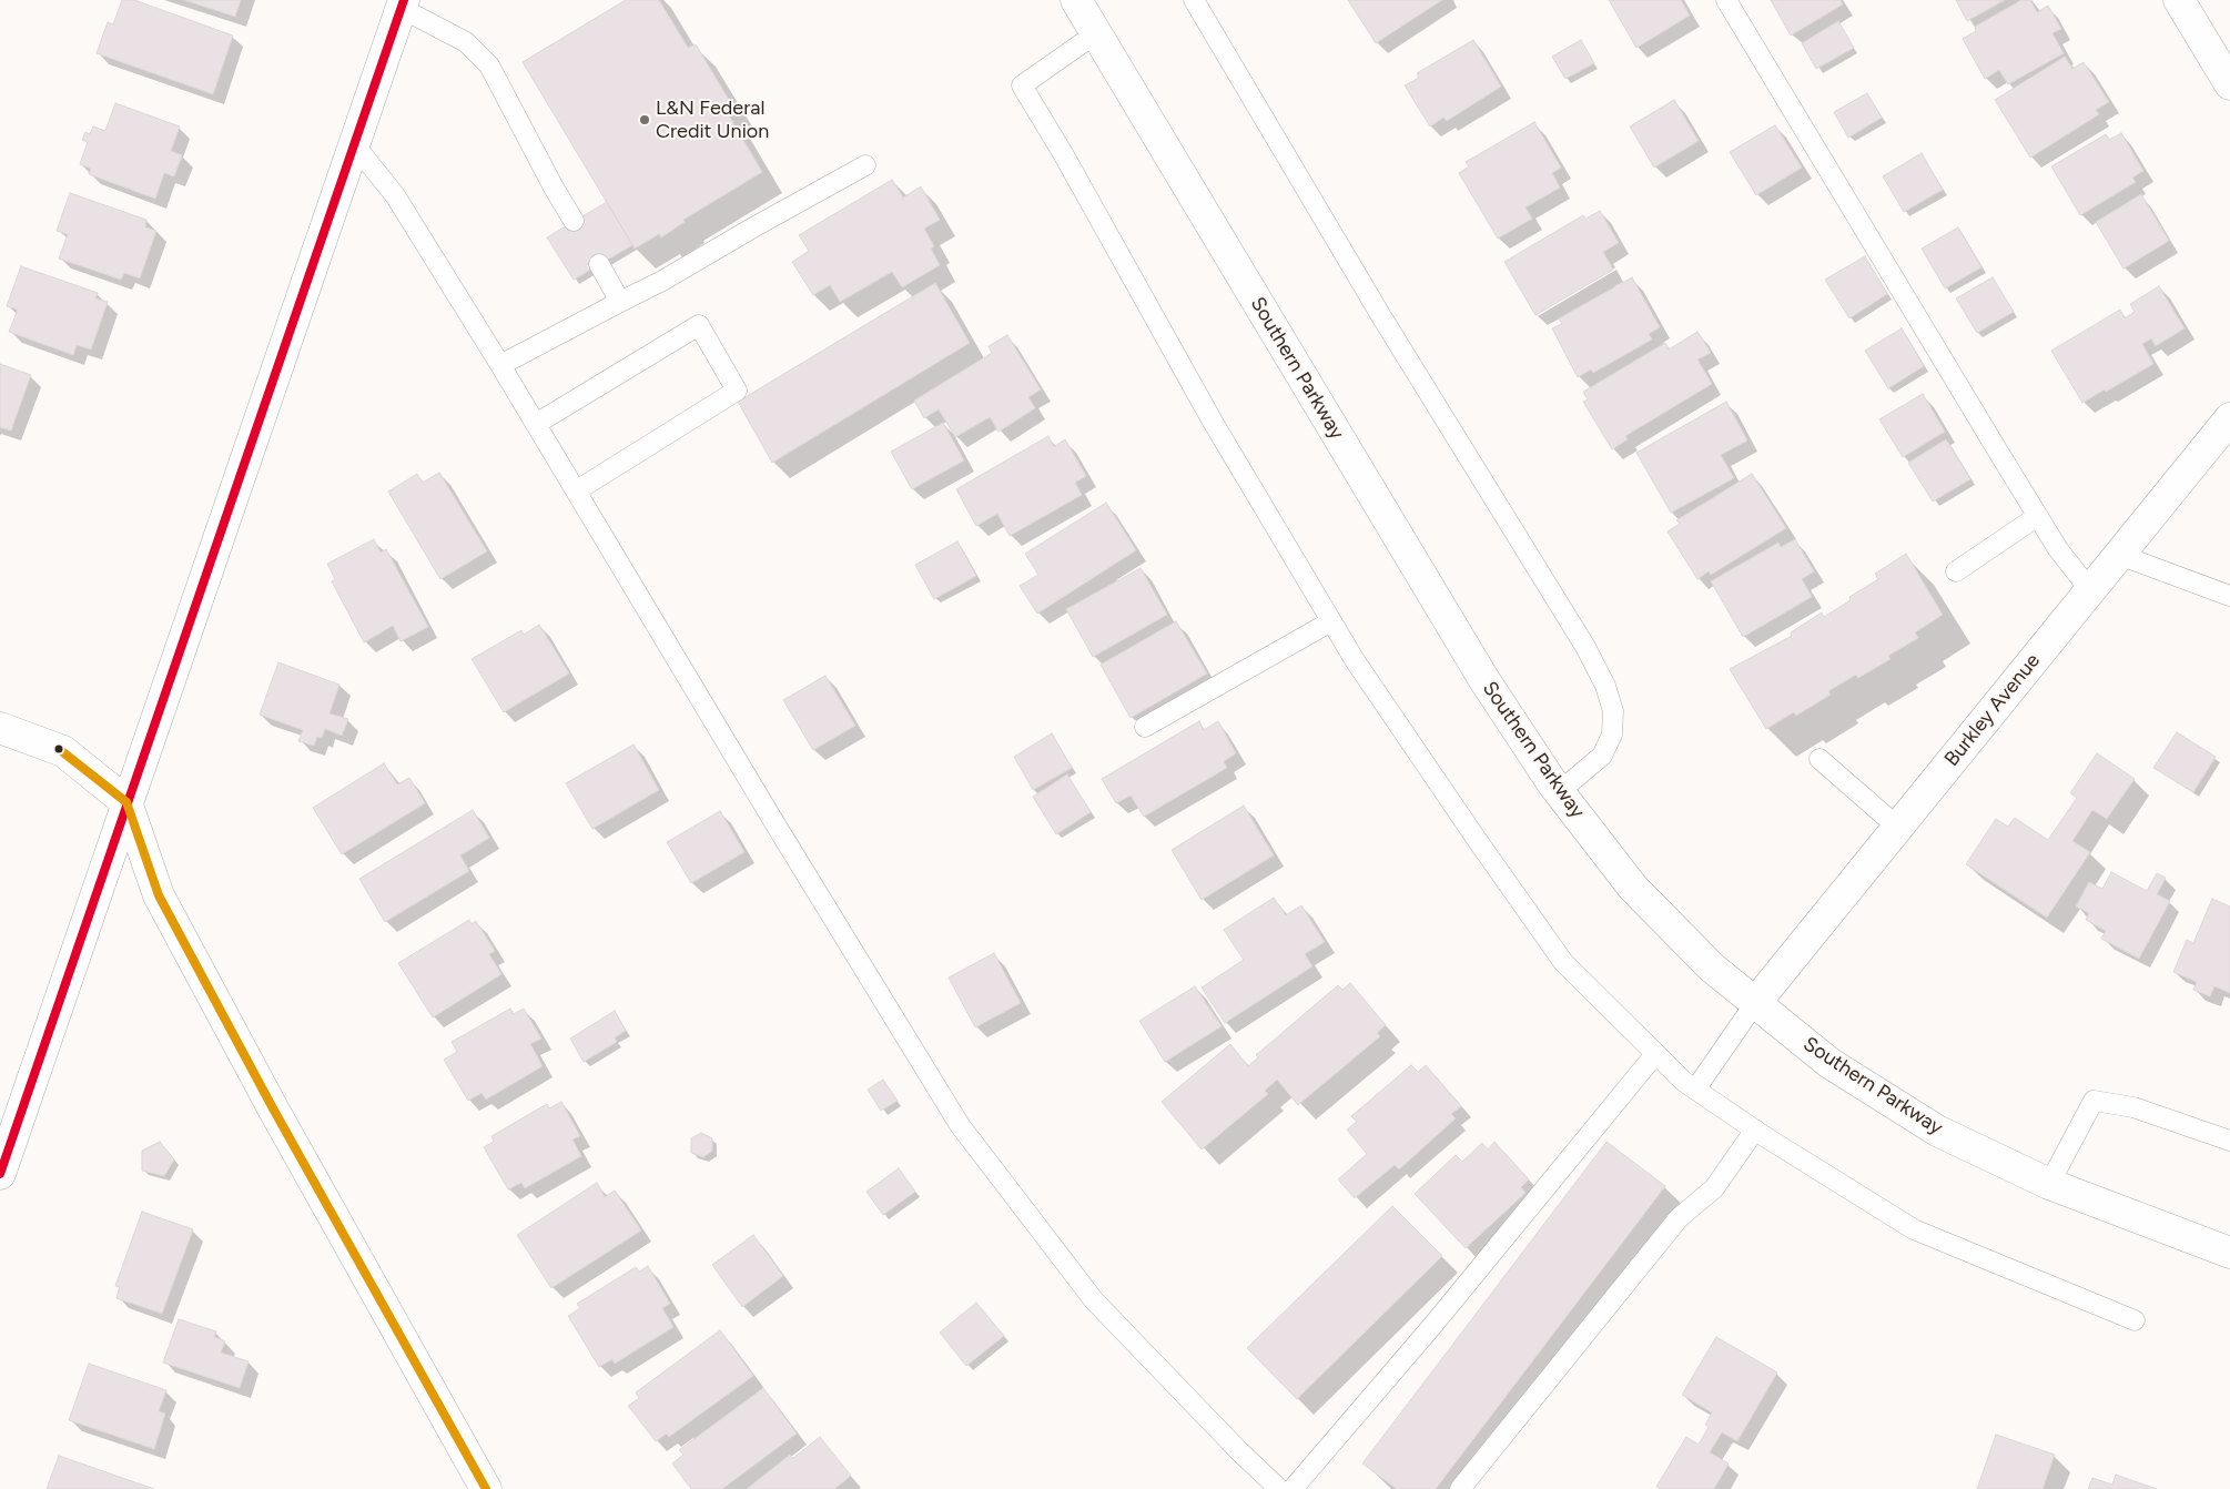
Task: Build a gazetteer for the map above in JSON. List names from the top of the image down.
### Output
{
  "streets": {
    "street": ["Southern Parkway", "Burkley Avenue"]
  },
  "crossings": [
    ["Southern Parkway", "Burkley Avenue"]
  ],
  "places": ["L&N Federal Credit Union"]
}
